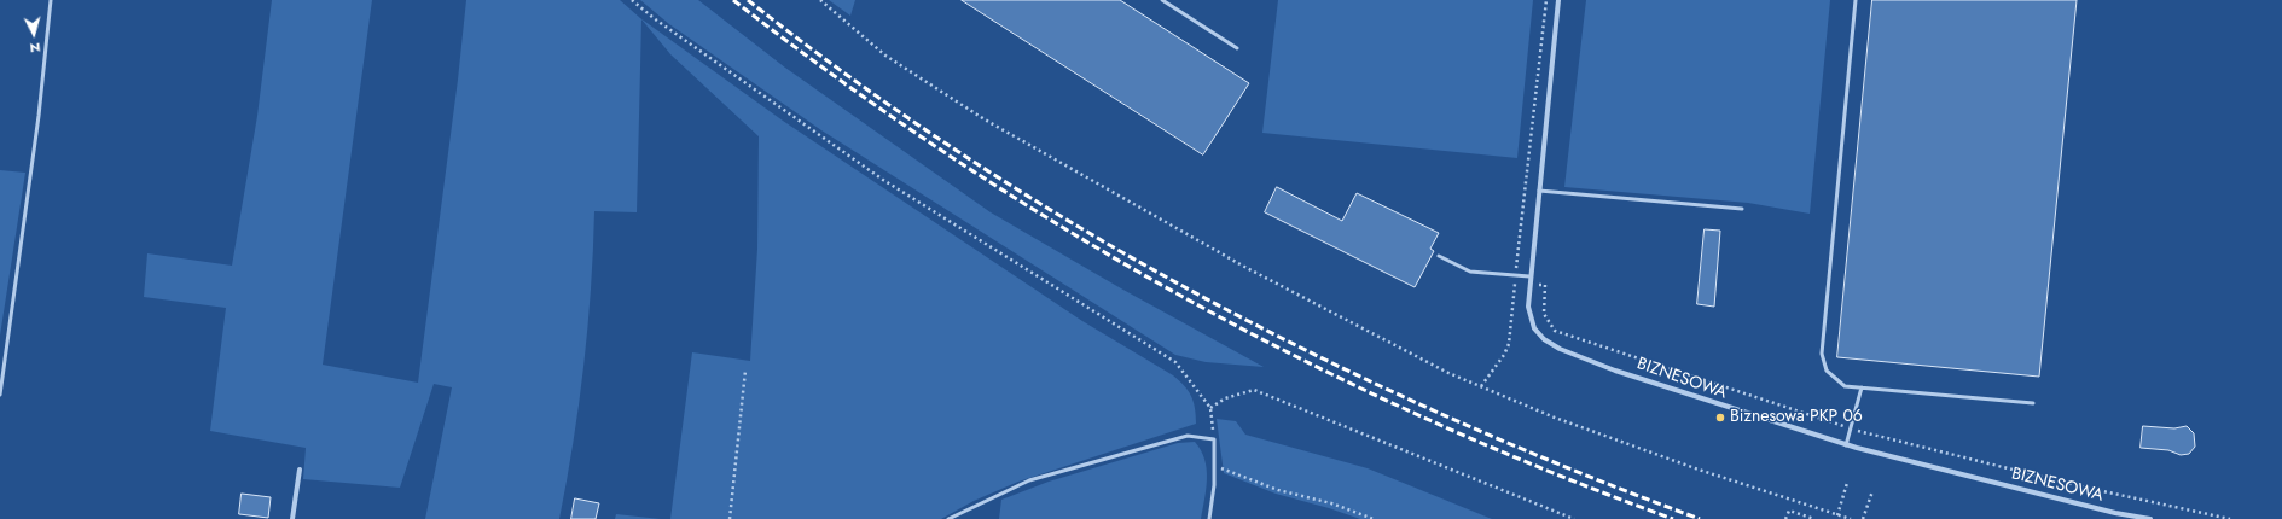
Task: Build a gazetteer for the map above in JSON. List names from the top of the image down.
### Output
{
  "streets": {
    "street": ["BIZNESOWA"]
  },
  "places": ["Biznesowa PKP 06"],
  "north": "bottom"
}
